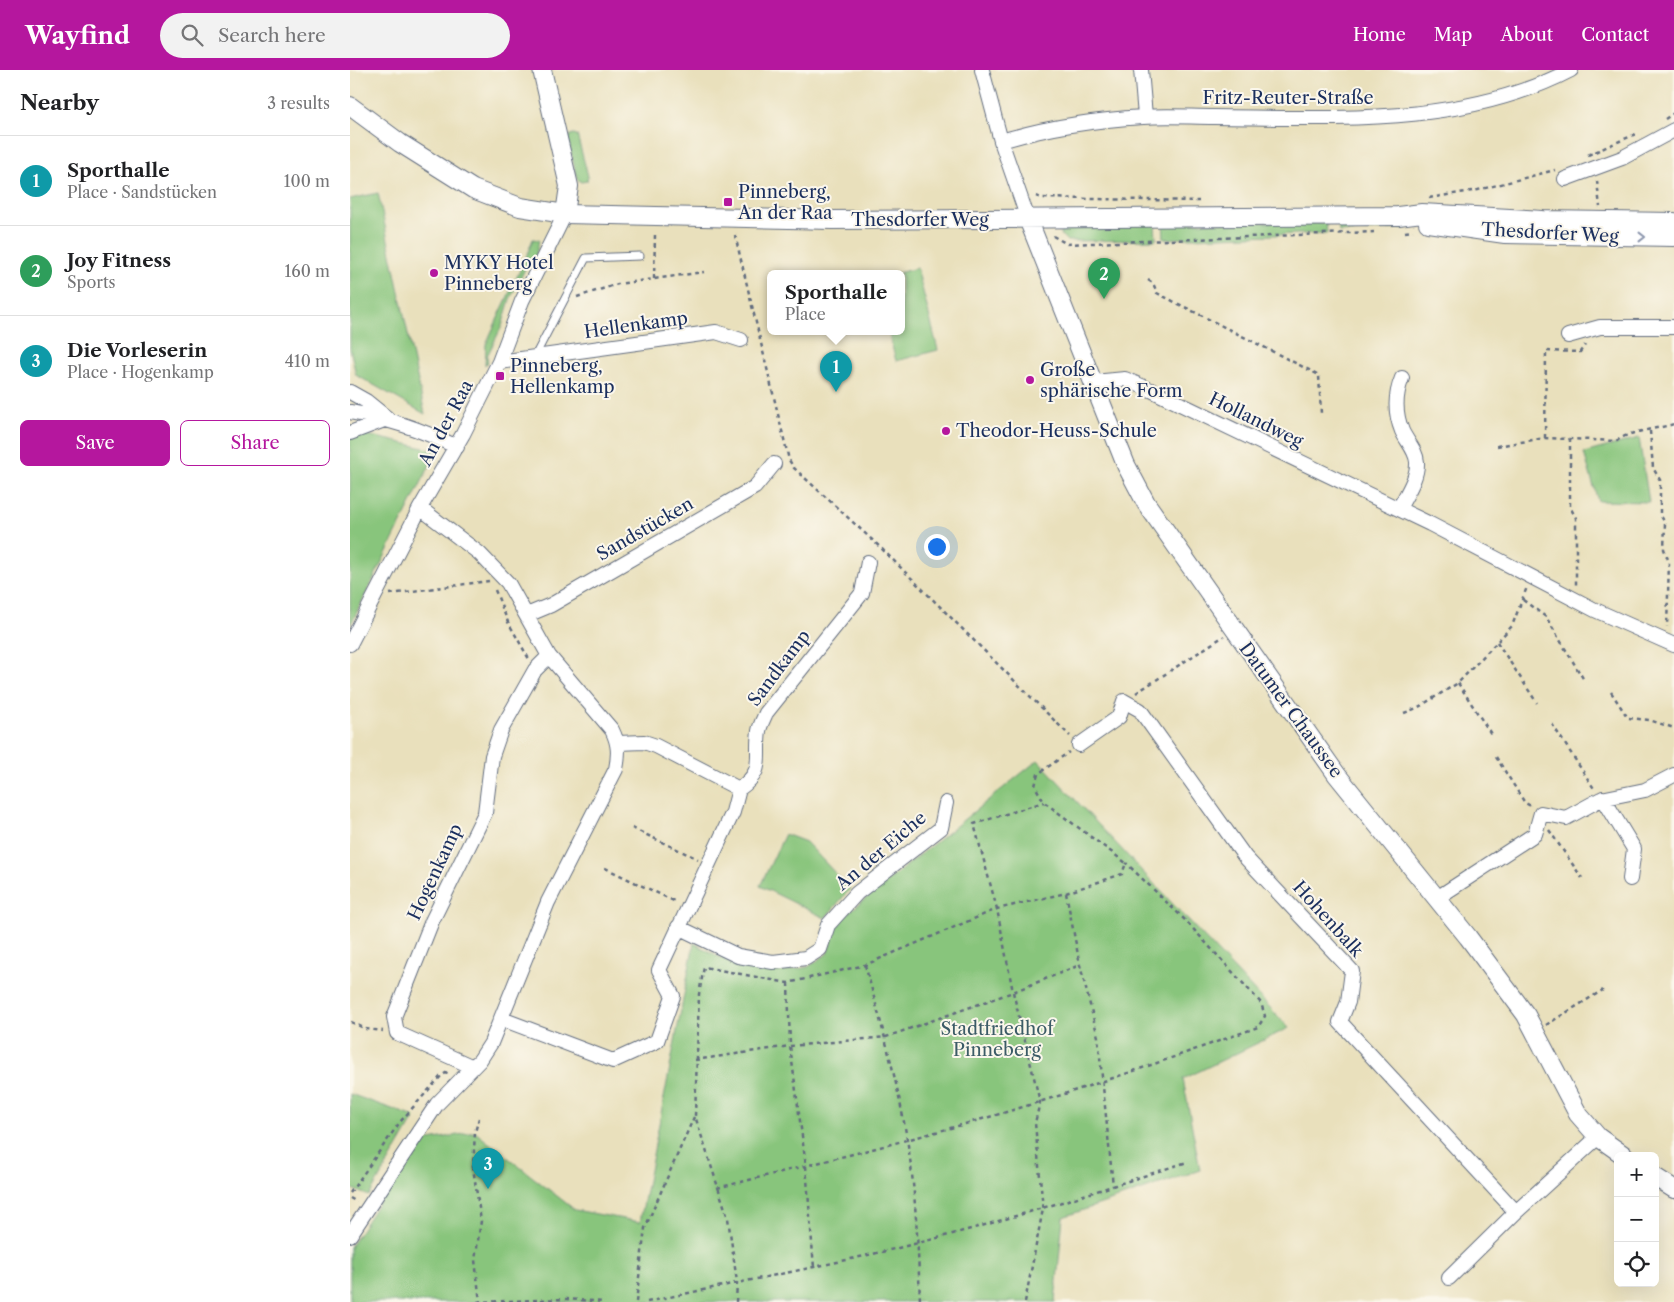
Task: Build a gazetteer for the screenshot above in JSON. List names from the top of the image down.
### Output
{
  "streets": {
    "street": [
      "Fritz-Reuter-Straße",
      "Thesdorfer Weg",
      "Hellenkamp",
      "Hollandweg",
      "An der Raa",
      "Sandstücken",
      "Sandkamp",
      "Datumer Chaussee",
      "An der Eiche",
      "Hogenkamp",
      "Hohenbalk"
    ]
  },
  "crossings": [
    ["Thesdorfer Weg", "An der Raa"],
    ["Thesdorfer Weg", "Datumer Chaussee"],
    ["Hellenkamp", "An der Raa"],
    ["Hollandweg", "Datumer Chaussee"]
  ],
  "parks": ["Stadtfriedhof Pinneberg"],
  "places": {
    "transit": ["Pinneberg, An der Raa", "Pinneberg, Hellenkamp"],
    "other": ["MYKY Hotel Pinneberg", "Große sphärische Form", "Theodor-Heuss-Schule"]
  },
  "page": {
    "header": "Wayfind",
    "search": "Search here",
    "nav": [
      "Home",
      "Map",
      "About",
      "Contact"
    ],
    "heading": ["Nearby", "3 results"],
    "list": [
      {
        "mark": "1",
        "name": "Sporthalle",
        "note": "Place · Sandstücken",
        "value": "100 m"
      },
      {
        "mark": "2",
        "name": "Joy Fitness",
        "note": "Sports",
        "value": "160 m"
      },
      {
        "mark": "3",
        "name": "Die Vorleserin",
        "note": "Place · Hogenkamp",
        "value": "410 m"
      }
    ],
    "pins": ["2", "1", "3"],
    "popup": ["Sporthalle", "Place"],
    "buttons": ["Save", "Share"],
    "map_buttons": ["+", "−"]
  }
}
